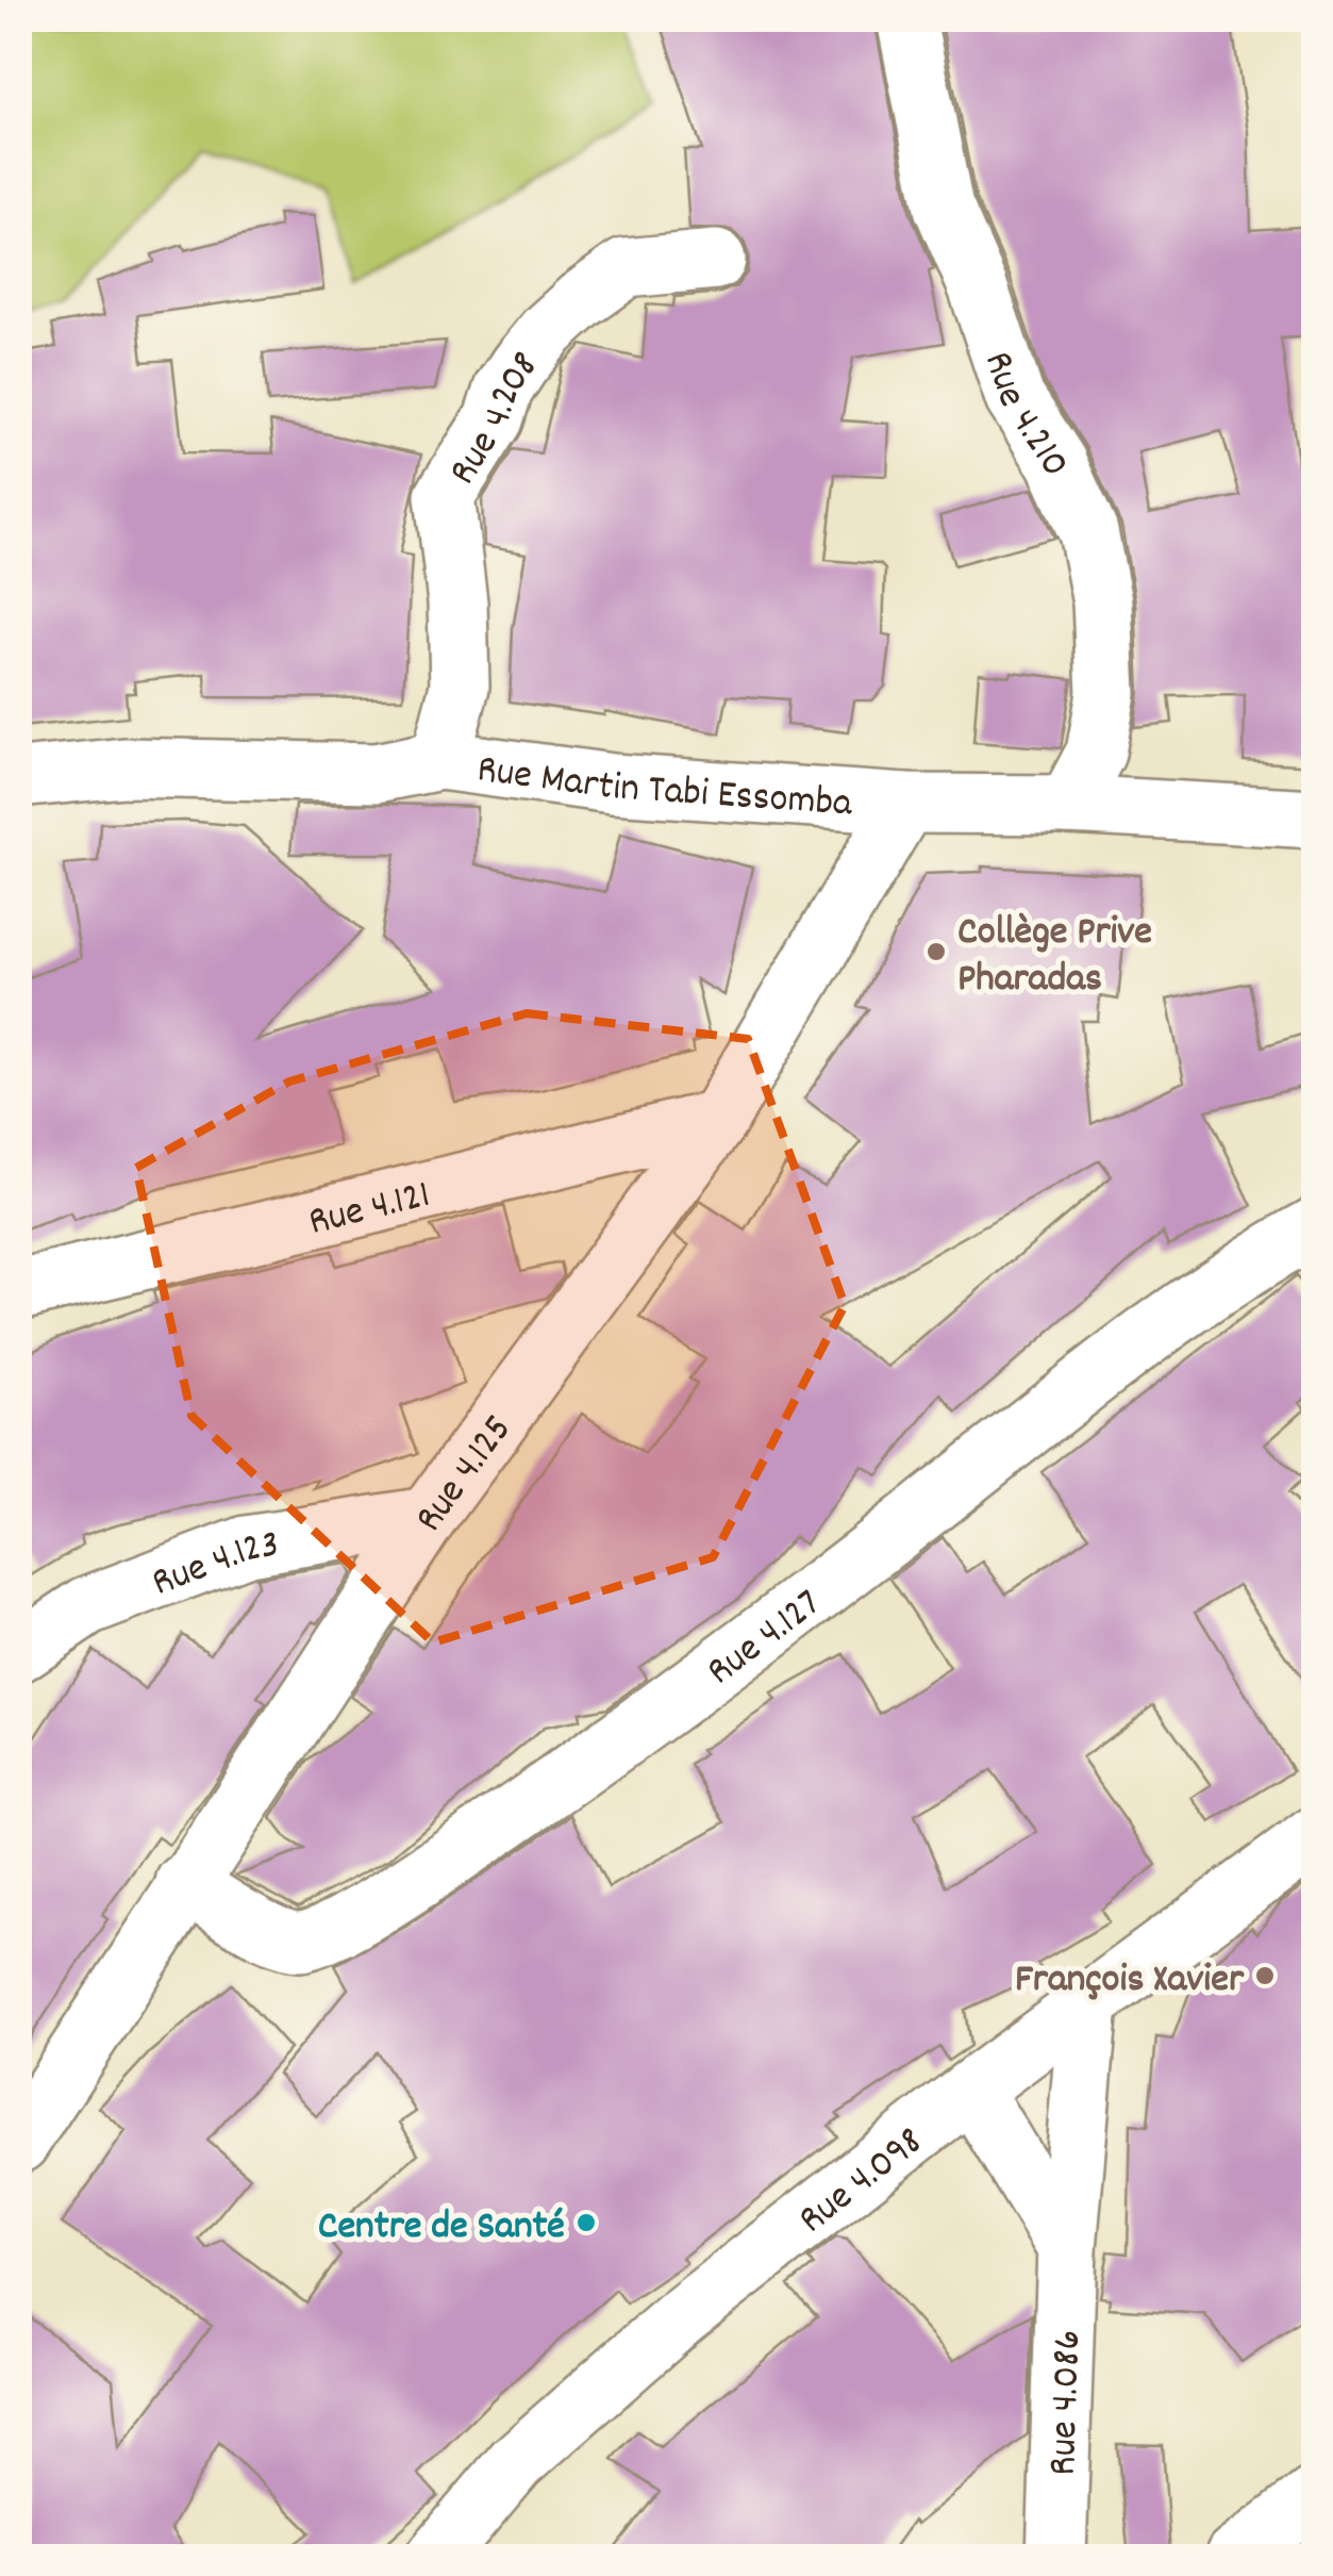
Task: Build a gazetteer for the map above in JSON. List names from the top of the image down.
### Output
{
  "streets": {
    "street": [
      "Rue 4.210",
      "Rue 4.208",
      "Rue Martin Tabi Essomba",
      "Rue 4.121",
      "Rue 4.125",
      "Rue 4.123",
      "Rue 4.127",
      "Rue 4.098",
      "Rue 4.086"
    ]
  },
  "crossings": [
    ["Rue 4.210", "Rue Martin Tabi Essomba"],
    ["Rue 4.208", "Rue Martin Tabi Essomba"],
    ["Rue Martin Tabi Essomba", "Rue 4.125"],
    ["Rue 4.121", "Rue 4.125"],
    ["Rue 4.125", "Rue 4.123"],
    ["Rue 4.125", "Rue 4.127"],
    ["Rue 4.098", "Rue 4.086"]
  ],
  "places": ["Collège Prive Pharadas", "François Xavier", "Centre de Santé"]
}
